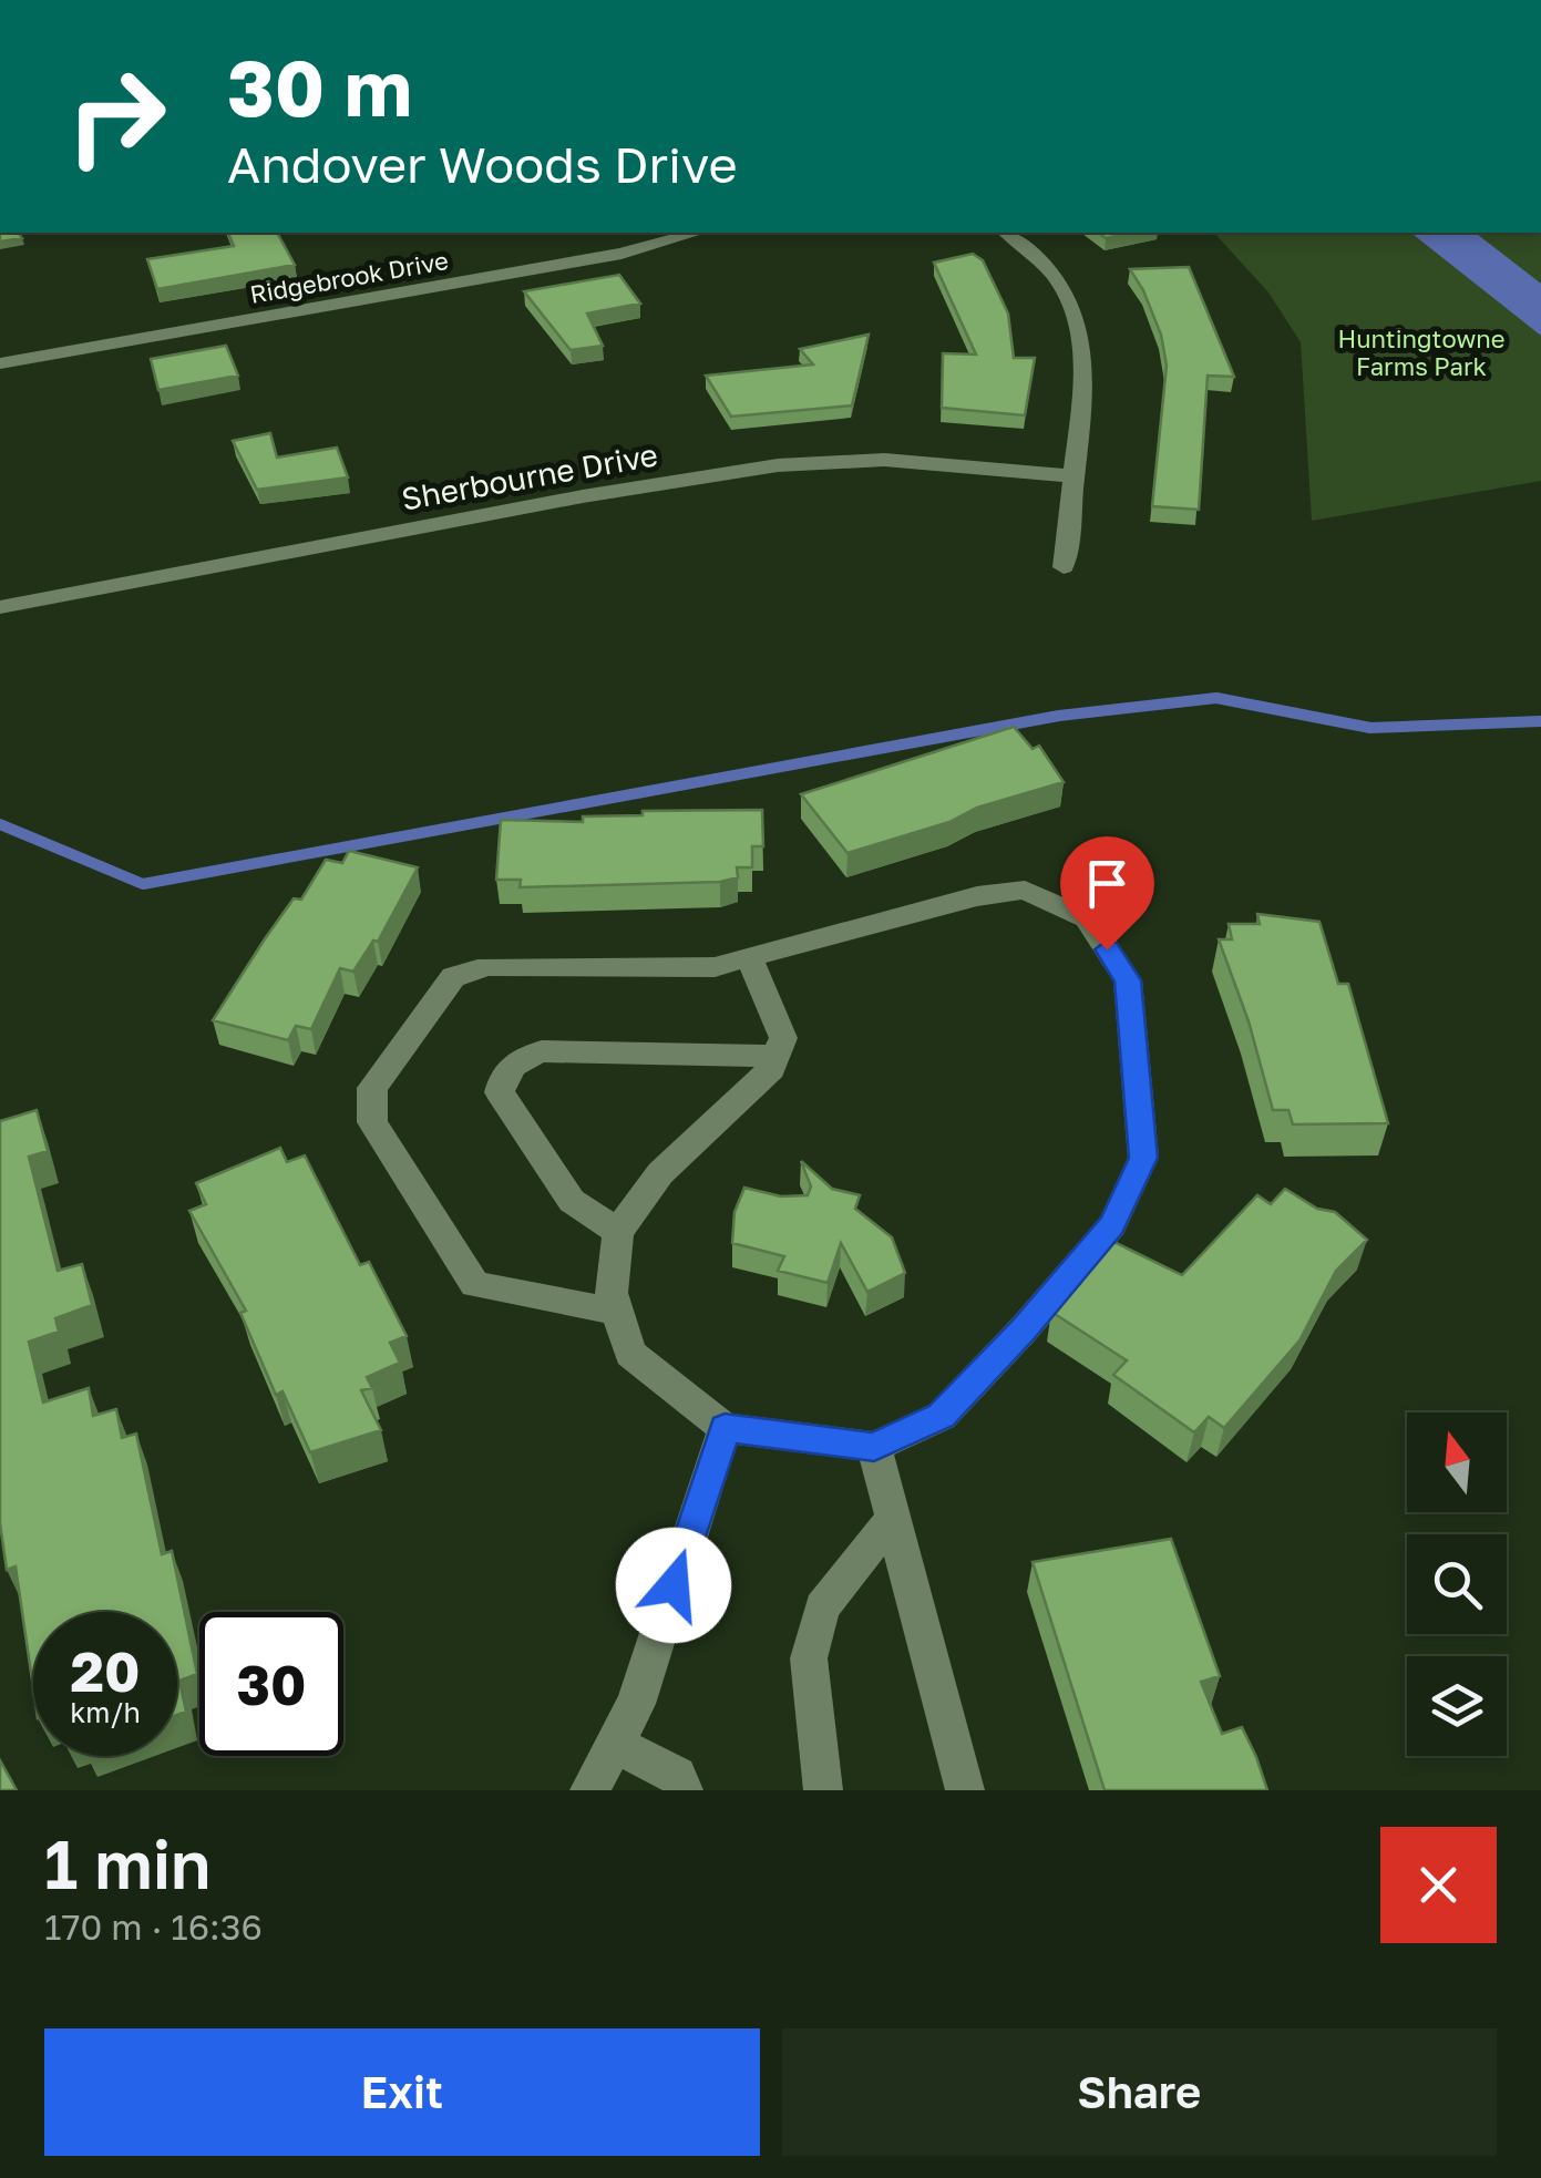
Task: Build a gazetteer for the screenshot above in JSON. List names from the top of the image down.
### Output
{
  "streets": {
    "street": ["Ridgebrook Drive", "Sherbourne Drive"]
  },
  "parks": ["Huntingtowne Farms Park"],
  "north": "top",
  "page": {
    "turn": ["30 m", "Andover Woods Drive"],
    "speed": "20 km/h",
    "limit": "30",
    "heading": ["1 min", "170 m · 16:36"],
    "buttons": ["Exit", "Share"]
  }
}
